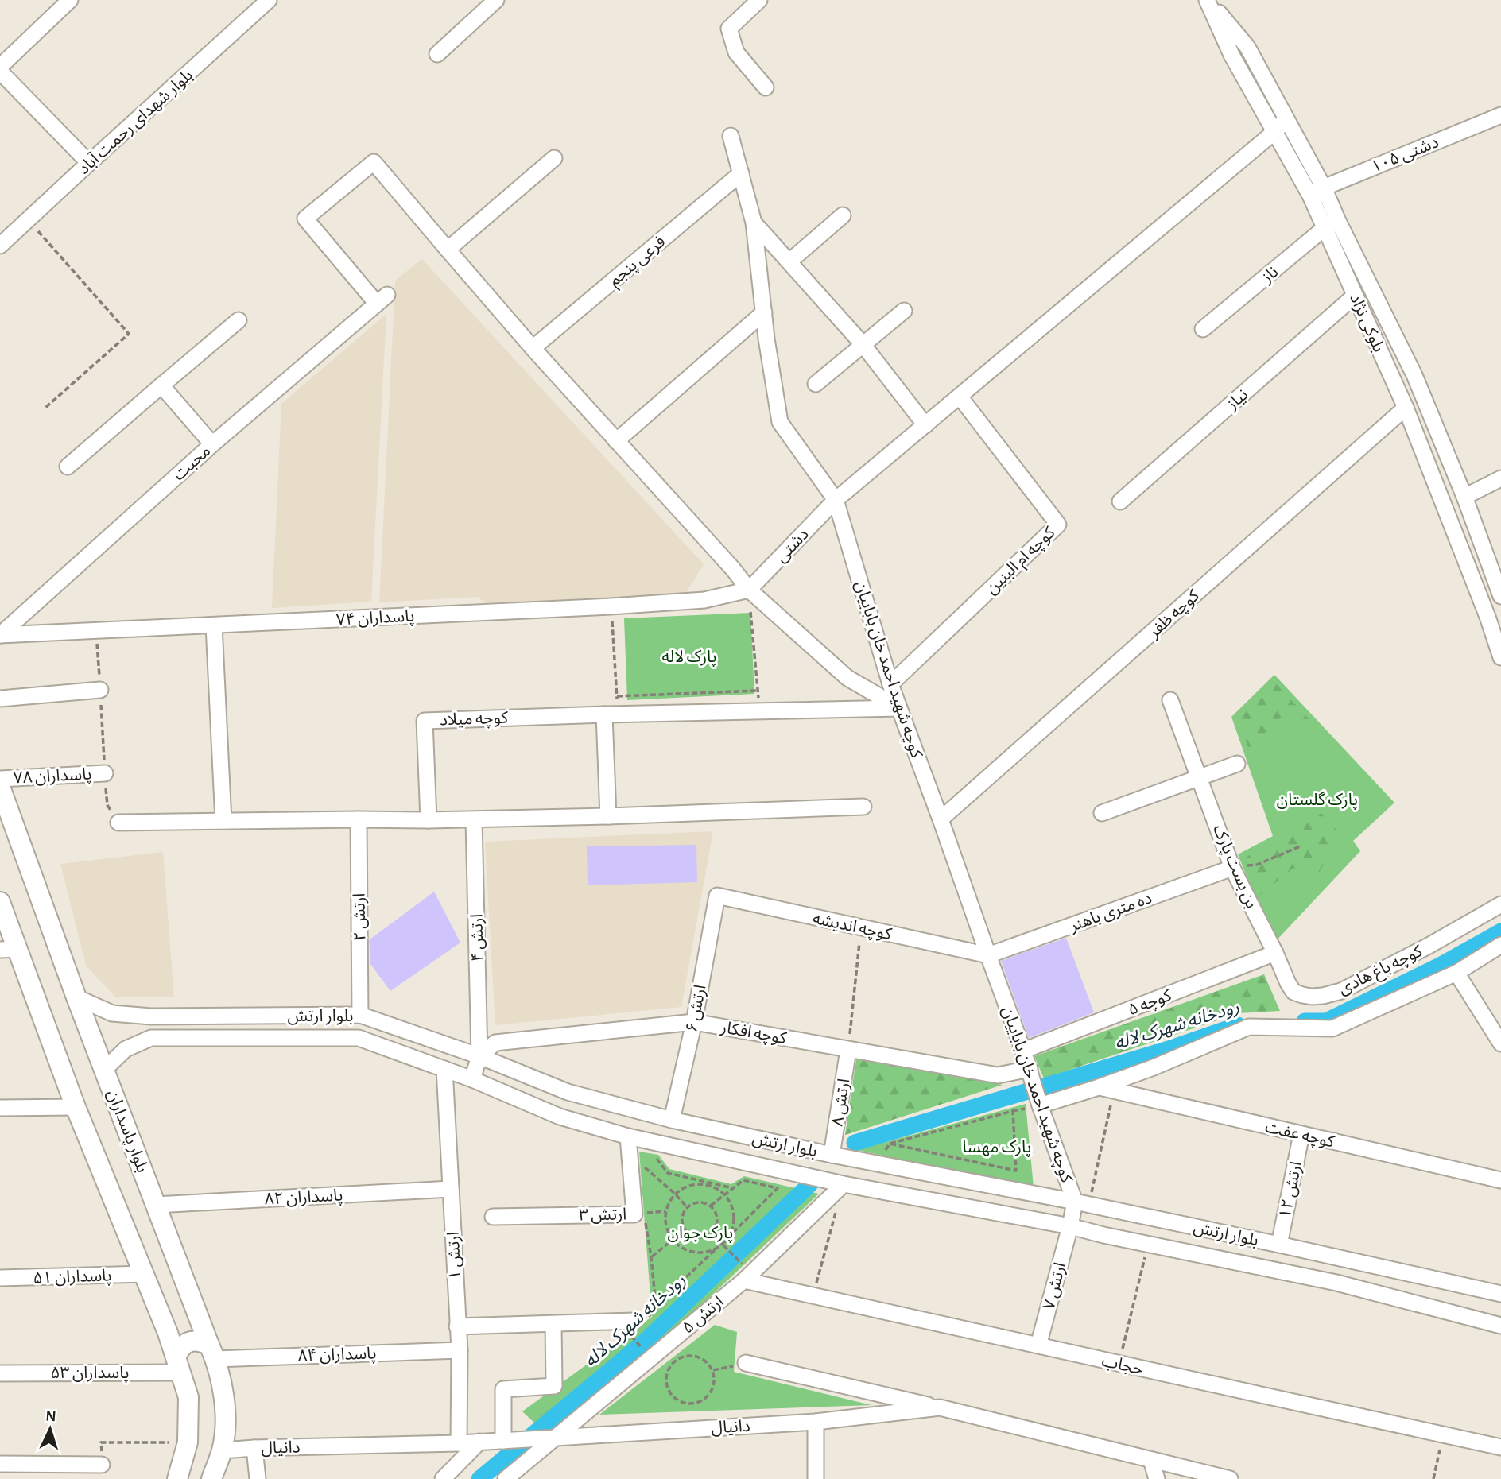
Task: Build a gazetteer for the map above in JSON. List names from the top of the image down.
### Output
{
  "streets": {
    "main road": ["بلوار پاسداران"],
    "street": [
      "بلوار شهدای رحمت آباد",
      "دشتی ۱۰۵",
      "فرعی پنجم",
      "ناز",
      "بلوکی نژاد",
      "نیاز",
      "محبت",
      "دشتی",
      "کوچه ام البنین",
      "کوچه ظفر",
      "پاسداران ۷۴",
      "کوچه شهید احمد خان باباییان",
      "کوچه میلاد",
      "پاسداران ۷۸",
      "بن بست پارک",
      "ده متری باهنر",
      "ارتش ۲",
      "کوچه اندیشه",
      "ارتش ۴",
      "کوچه باغ هادی",
      "کوچه ۵",
      "ارتش ۶",
      "بلوار ارتش",
      "کوچه افکار",
      "ارتش ۸",
      "کوچه عفت",
      "ارتش ۱۲",
      "پاسداران ۸۲",
      "ارتش ۳",
      "ارتش ۱",
      "پاسداران ۵۱",
      "ارتش ۷",
      "ارتش ۵",
      "پاسداران ۸۴",
      "حجاب",
      "پاسداران ۵۳",
      "دانیال"
    ]
  },
  "crossings": [
    ["دشتی ۱۰۵", "بلوکی نژاد"],
    ["فرعی پنجم", "کوچه شهید احمد خان باباییان"],
    ["ناز", "بلوکی نژاد"],
    ["بلوکی نژاد", "نیاز"],
    ["بلوکی نژاد", "دشتی"],
    ["بلوکی نژاد", "کوچه ظفر"],
    ["محبت", "پاسداران ۷۴"],
    ["دشتی", "کوچه ام البنین"],
    ["دشتی", "پاسداران ۷۴"],
    ["دشتی", "کوچه شهید احمد خان باباییان"],
    ["کوچه ام البنین", "کوچه شهید احمد خان باباییان"],
    ["کوچه ظفر", "کوچه شهید احمد خان باباییان"],
    ["کوچه شهید احمد خان باباییان", "کوچه میلاد"],
    ["کوچه شهید احمد خان باباییان", "ده متری باهنر"],
    ["کوچه شهید احمد خان باباییان", "کوچه اندیشه"],
    ["کوچه شهید احمد خان باباییان", "کوچه ۵"],
    ["کوچه شهید احمد خان باباییان", "بلوار ارتش"],
    ["کوچه شهید احمد خان باباییان", "کوچه افکار"],
    ["کوچه شهید احمد خان باباییان", "ارتش ۷"],
    ["بن بست پارک", "ده متری باهنر"],
    ["بن بست پارک", "کوچه باغ هادی"],
    ["بن بست پارک", "کوچه ۵"],
    ["ده متری باهنر", "کوچه اندیشه"],
    ["ارتش ۲", "بلوار ارتش"],
    ["کوچه اندیشه", "ارتش ۶"],
    ["ارتش ۴", "بلوار ارتش"],
    ["ارتش ۴", "کوچه افکار"],
    ["کوچه باغ هادی", "کوچه ۵"],
    ["ارتش ۶", "بلوار ارتش"],
    ["ارتش ۶", "کوچه افکار"],
    ["بلوار ارتش", "کوچه افکار"],
    ["بلوار ارتش", "ارتش ۸"],
    ["بلوار ارتش", "بلوار پاسداران"],
    ["بلوار ارتش", "ارتش ۱۲"],
    ["بلوار ارتش", "ارتش ۳"],
    ["بلوار ارتش", "ارتش ۱"],
    ["بلوار ارتش", "ارتش ۷"],
    ["بلوار ارتش", "ارتش ۵"],
    ["کوچه افکار", "ارتش ۸"],
    ["بلوار پاسداران", "پاسداران ۸۲"],
    ["بلوار پاسداران", "پاسداران ۸۴"],
    ["بلوار پاسداران", "دانیال"],
    ["کوچه عفت", "ارتش ۱۲"],
    ["پاسداران ۸۲", "ارتش ۱"],
    ["ارتش ۱", "پاسداران ۸۴"],
    ["ارتش ۱", "دانیال"],
    ["ارتش ۷", "حجاب"],
    ["ارتش ۵", "حجاب"],
    ["ارتش ۵", "دانیال"]
  ],
  "water": ["رودخانه شهرک لاله"],
  "parks": [
    "پارک لاله",
    "پارک گلستان",
    "پارک مهسا",
    "پارک جوان"
  ],
  "north": "top"
}
